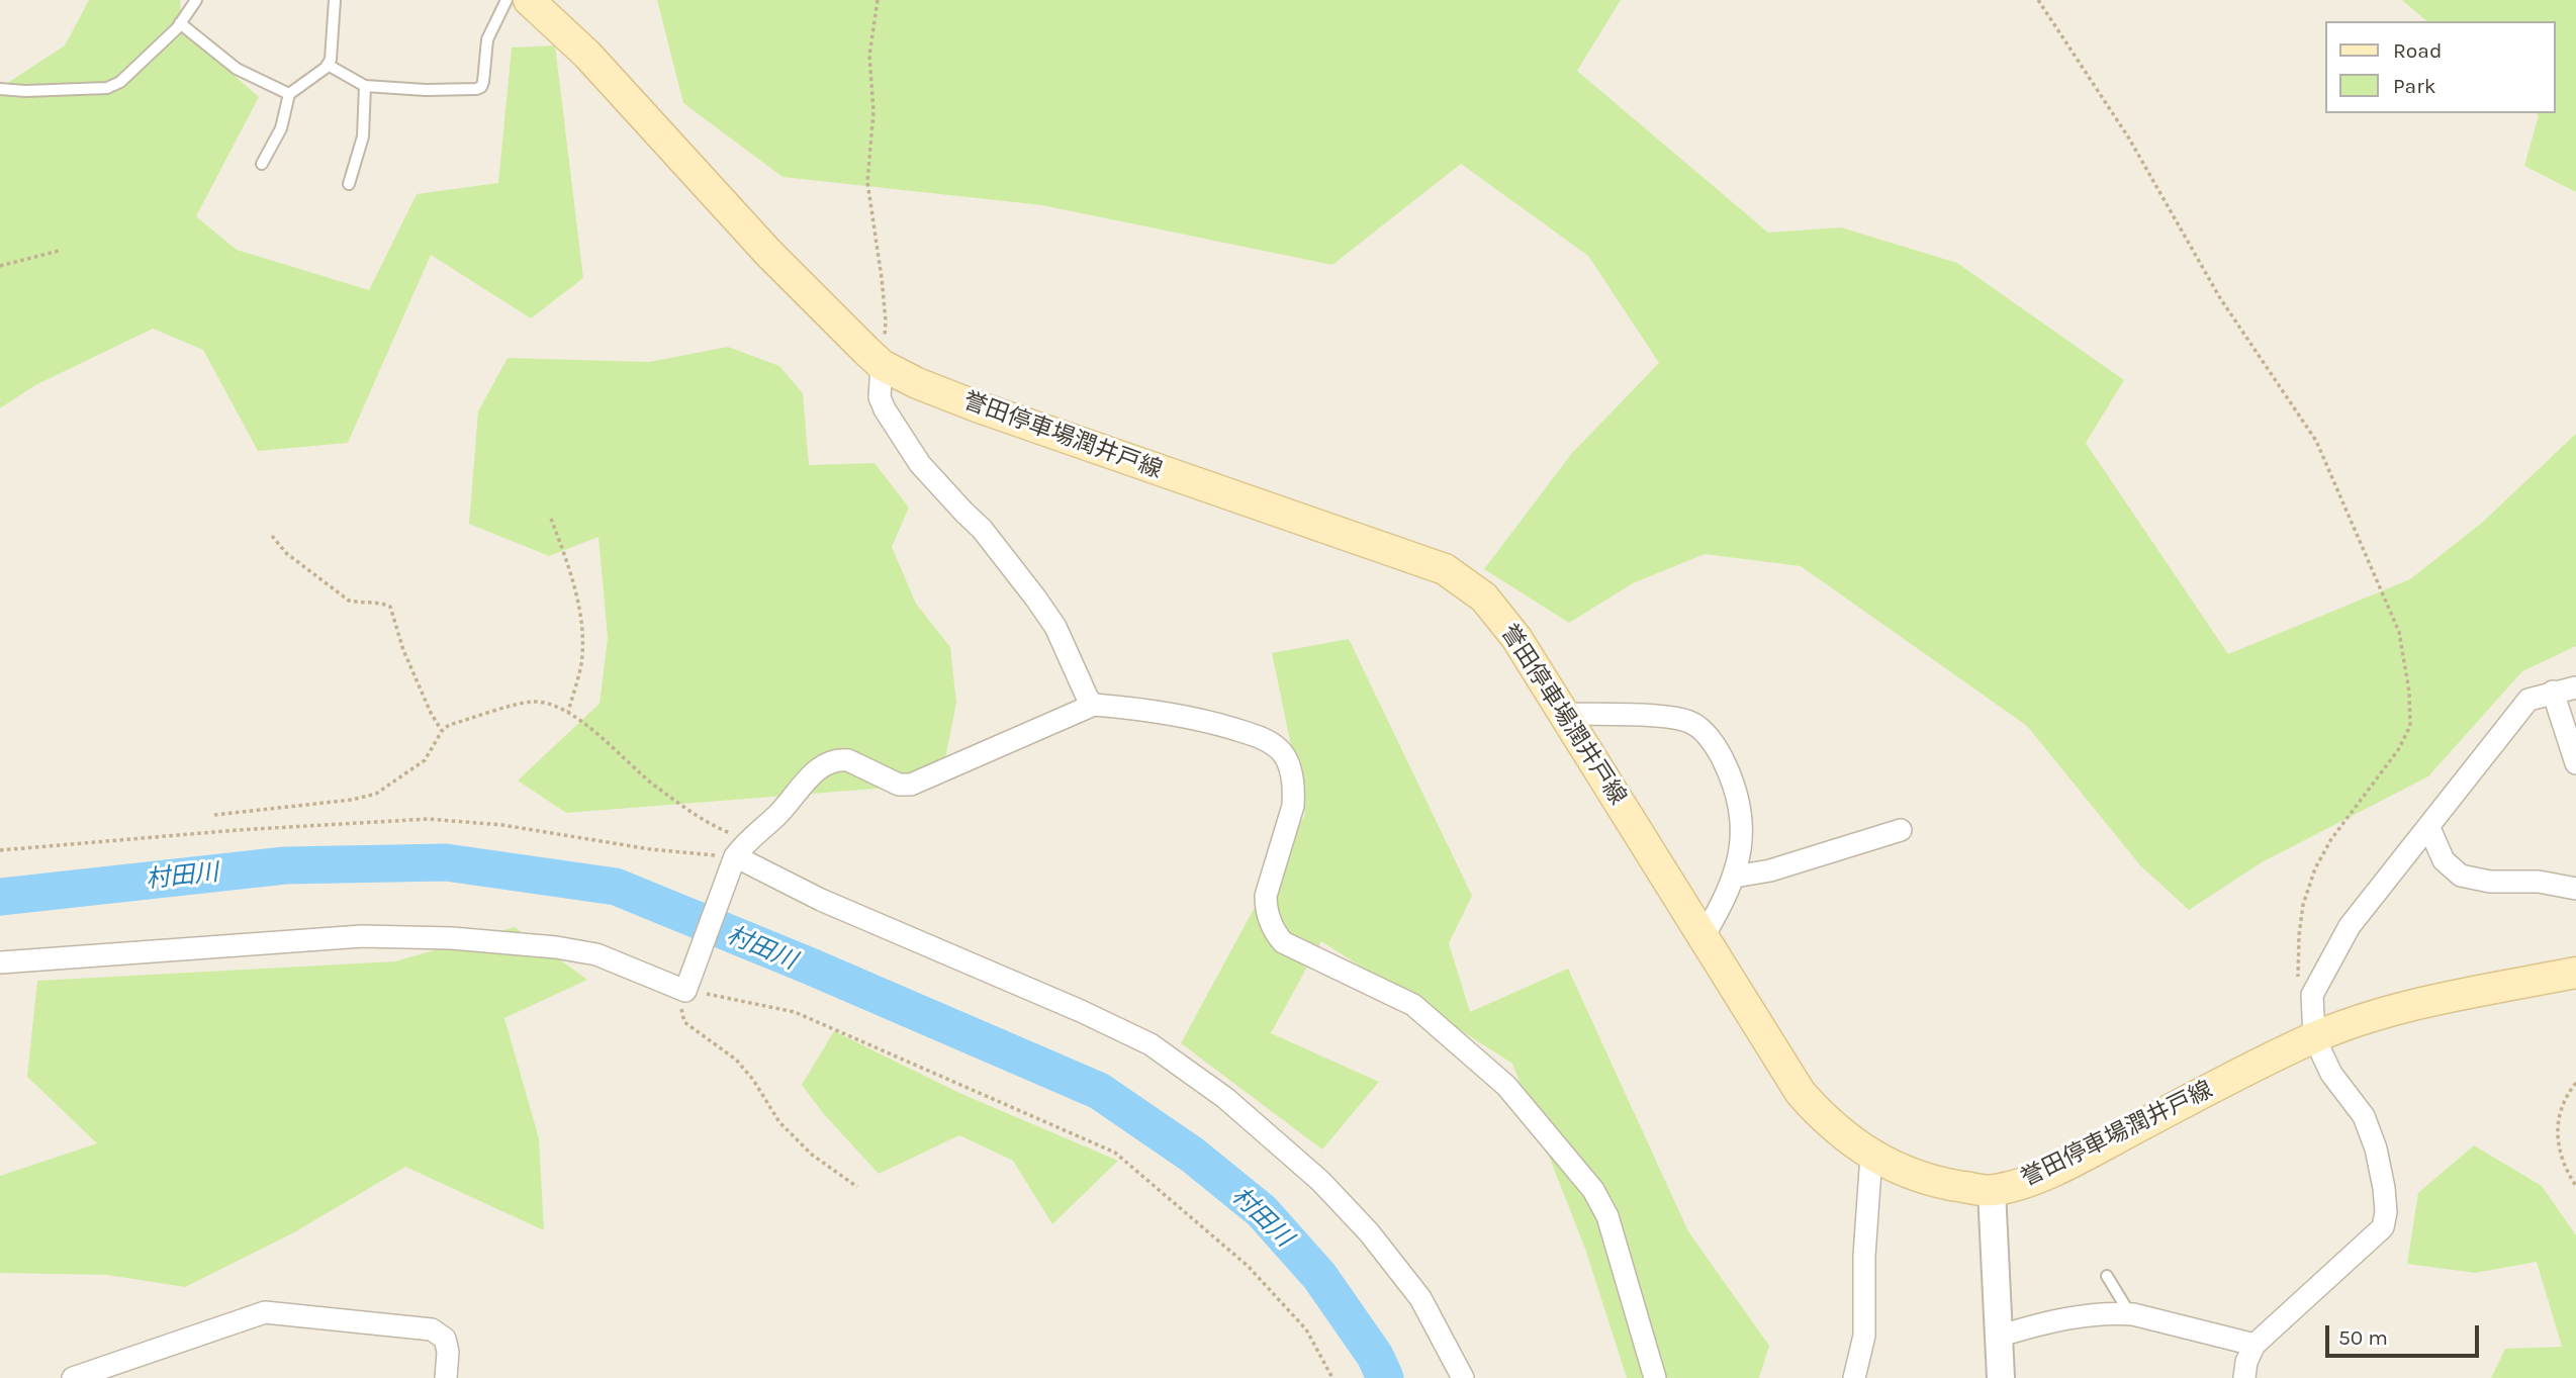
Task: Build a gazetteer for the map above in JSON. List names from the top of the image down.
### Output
{
  "streets": {
    "main road": ["誉田停車場潤井戸線"]
  },
  "water": ["村田川"],
  "legend": ["Road", "Park"],
  "scale_bar": "50 m"
}
